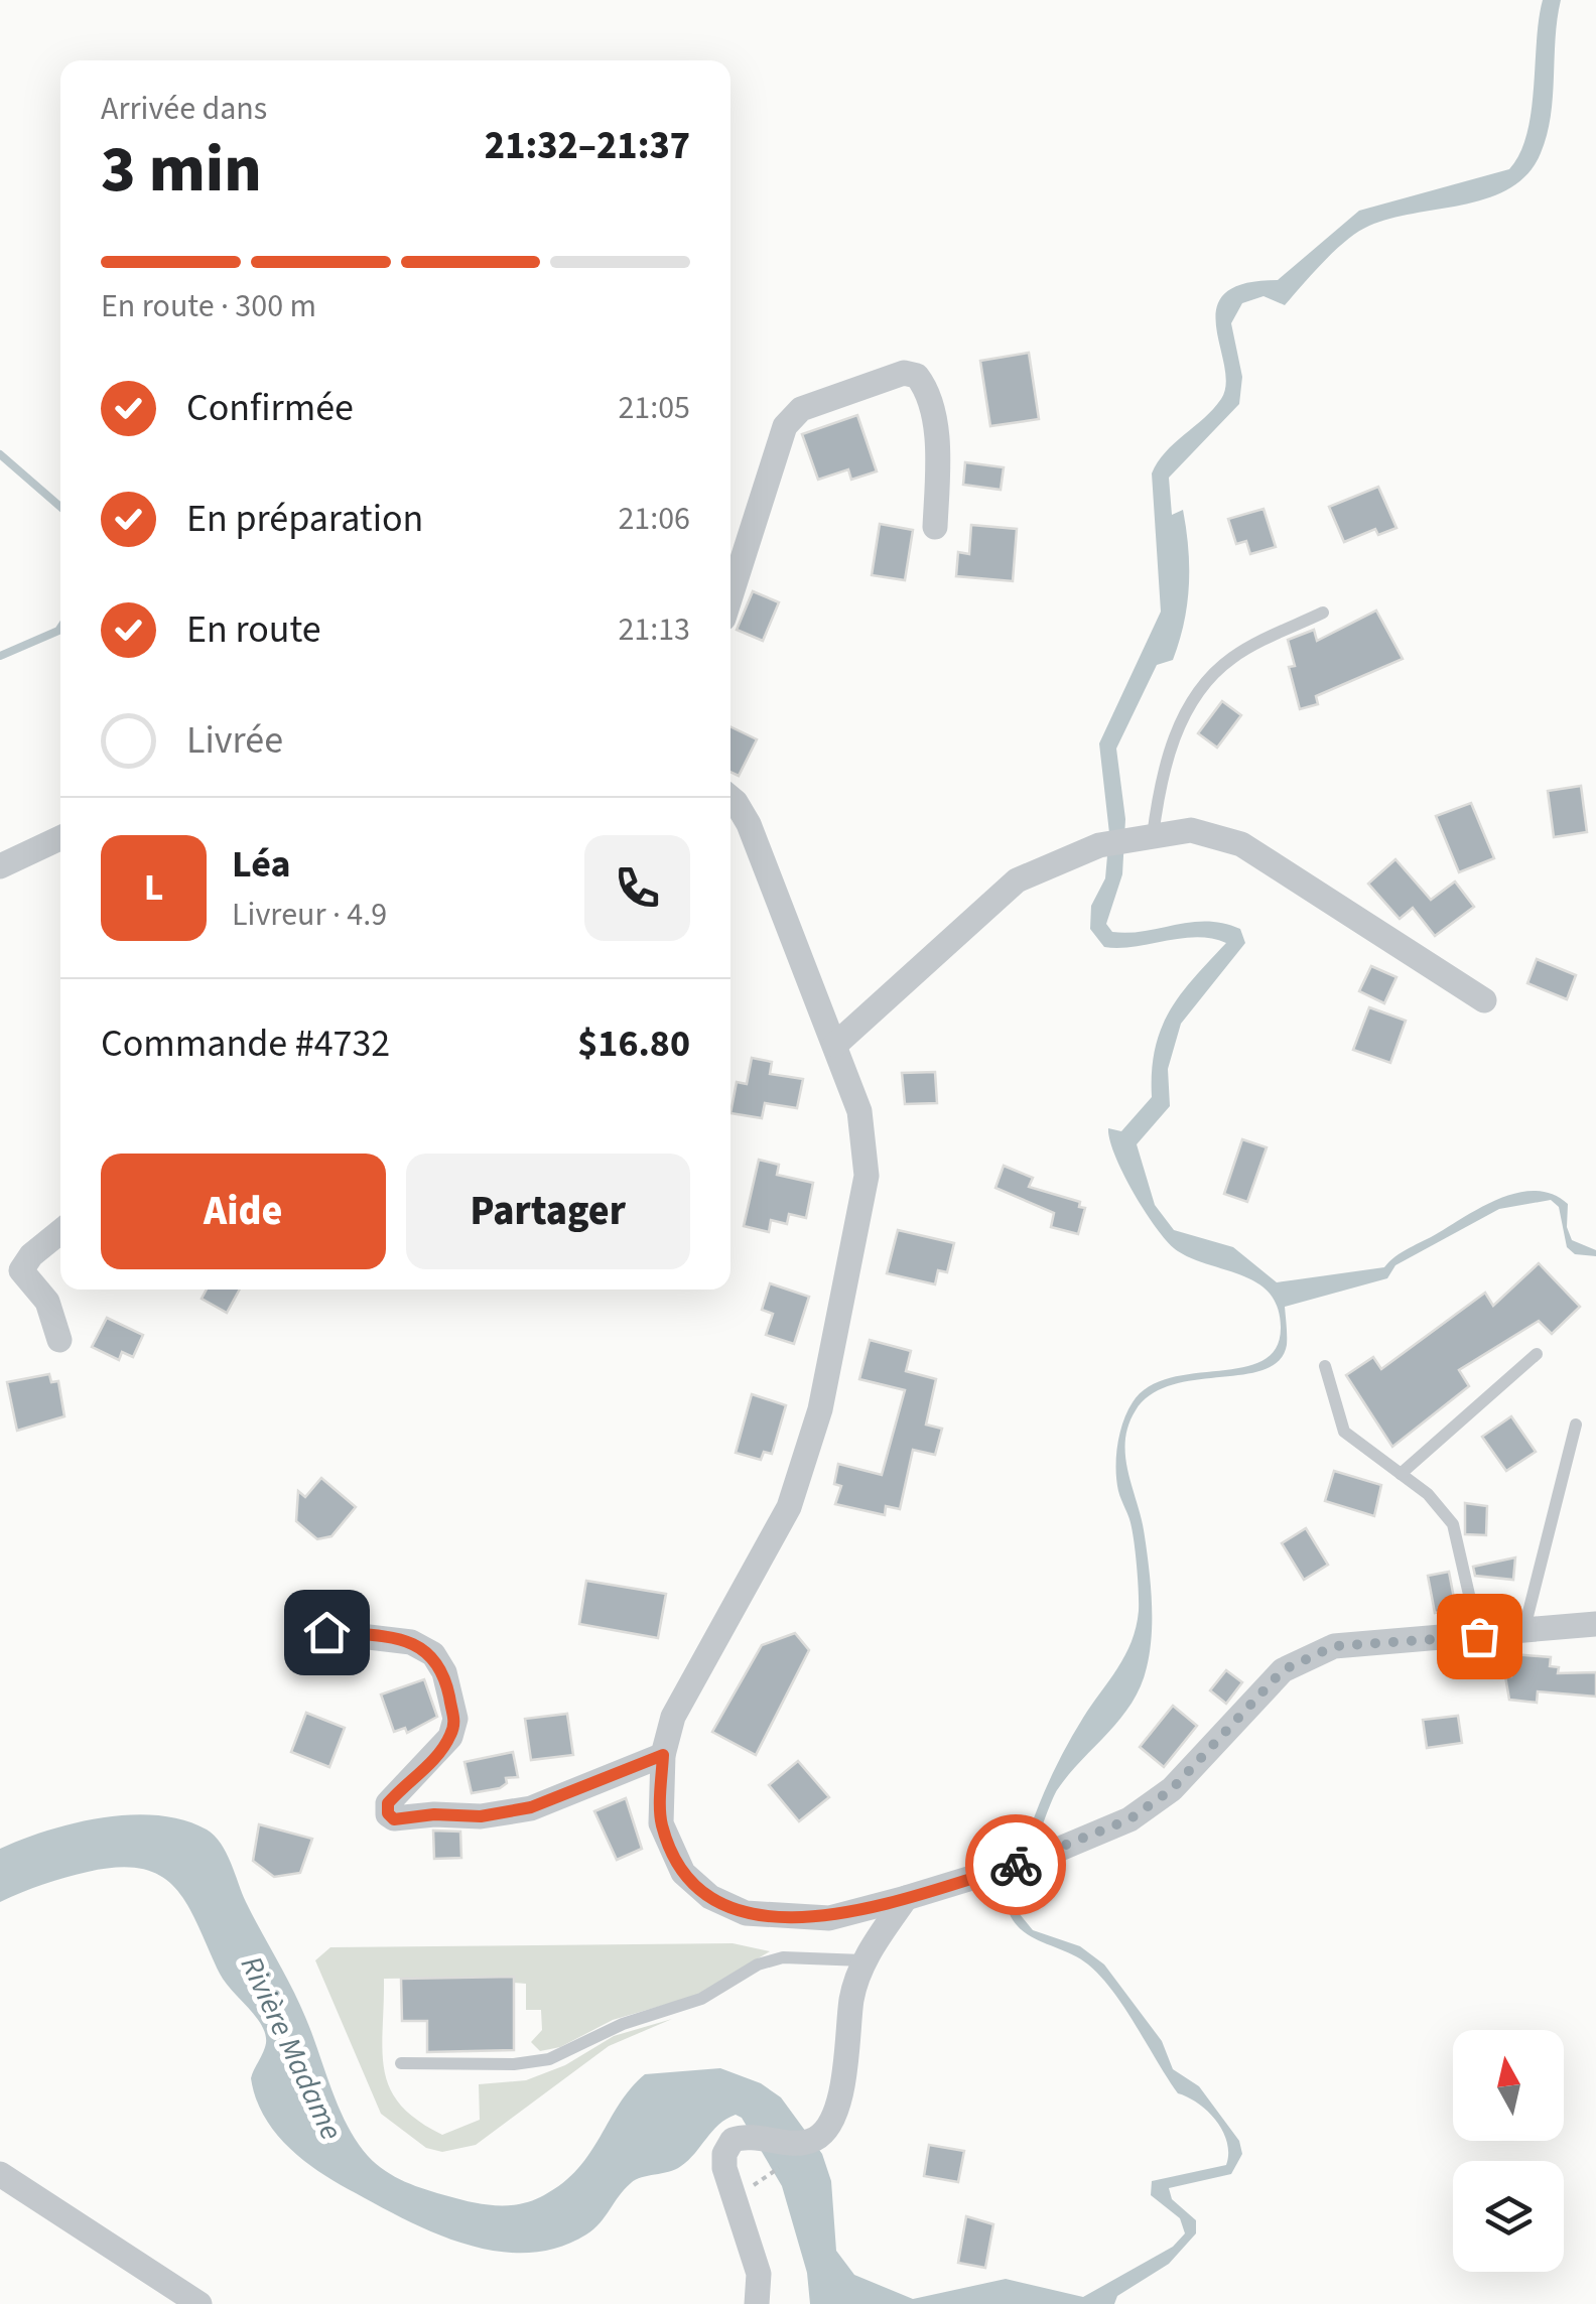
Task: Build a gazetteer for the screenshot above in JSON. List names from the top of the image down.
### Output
{
  "water": ["Rivière Madame"],
  "north": "top",
  "page": {
    "heading": ["3 min", "Arrivée dans", "21:32–21:37"],
    "panel": [
      "Léa",
      "Livreur · 4.9",
      "Commande #4732",
      "$16.80"
    ],
    "bar": "En route · 300 m",
    "list": [
      ["Confirmée", "21:05"],
      ["En préparation", "21:06"],
      ["En route", "21:13"],
      "Livrée"
    ],
    "round": "L",
    "buttons": ["Aide", "Partager"]
  }
}
